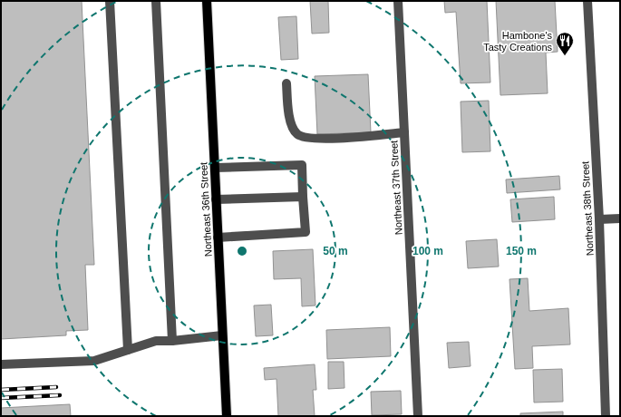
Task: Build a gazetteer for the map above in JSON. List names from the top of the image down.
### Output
{
  "streets": {
    "main road": ["Northeast 36th Street"],
    "street": ["Northeast 37th Street", "Northeast 38th Street"]
  },
  "places": {
    "restaurant": ["Hambone's Tasty Creations"]
  },
  "rings": ["50 m", "100 m", "150 m"]
}
